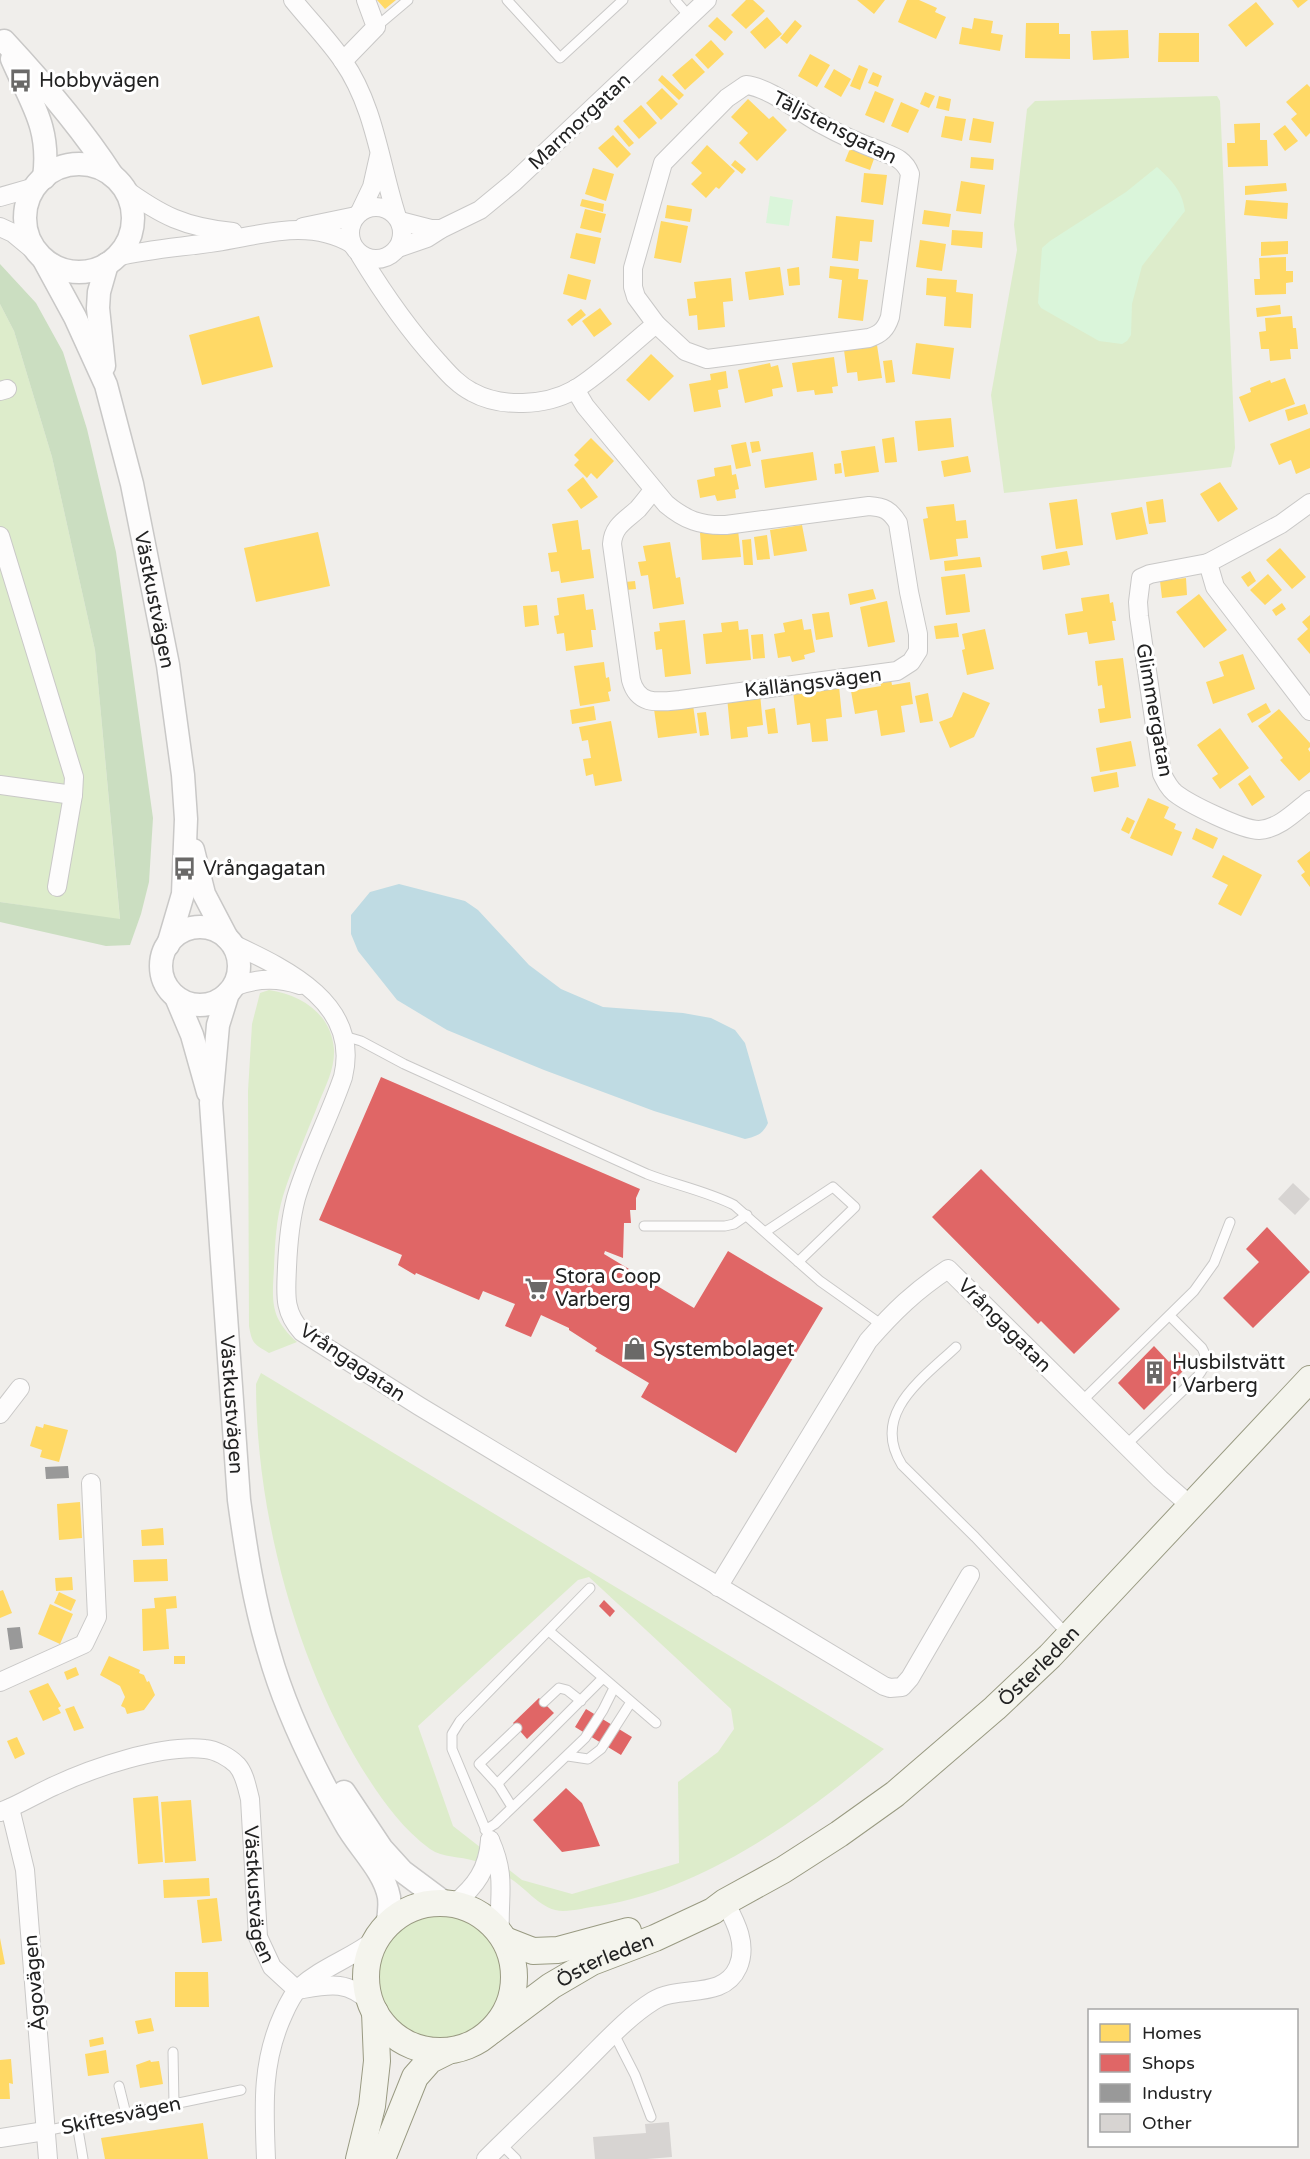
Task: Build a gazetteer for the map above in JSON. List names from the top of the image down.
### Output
{
  "streets": {
    "main road": ["Österleden"],
    "street": [
      "Marmorgatan",
      "Täljstensgatan",
      "Västkustvägen",
      "Källängsvägen",
      "Glimmergatan",
      "Vrångagatan",
      "Ägovägen",
      "Skiftesvägen"
    ]
  },
  "crossings": [
    ["Västkustvägen", "Vrångagatan"],
    ["Västkustvägen", "Österleden"],
    ["Västkustvägen", "Ägovägen"],
    ["Vrångagatan", "Österleden"],
    ["Ägovägen", "Skiftesvägen"]
  ],
  "places": {
    "bus stop": ["Hobbyvägen", "Vrångagatan"],
    "supermarket": ["Stora Coop Varberg"],
    "shop": ["Systembolaget"],
    "building": ["Husbilstvätt i Varberg"]
  },
  "legend": [
    "Homes",
    "Shops",
    "Industry",
    "Other"
  ]
}
